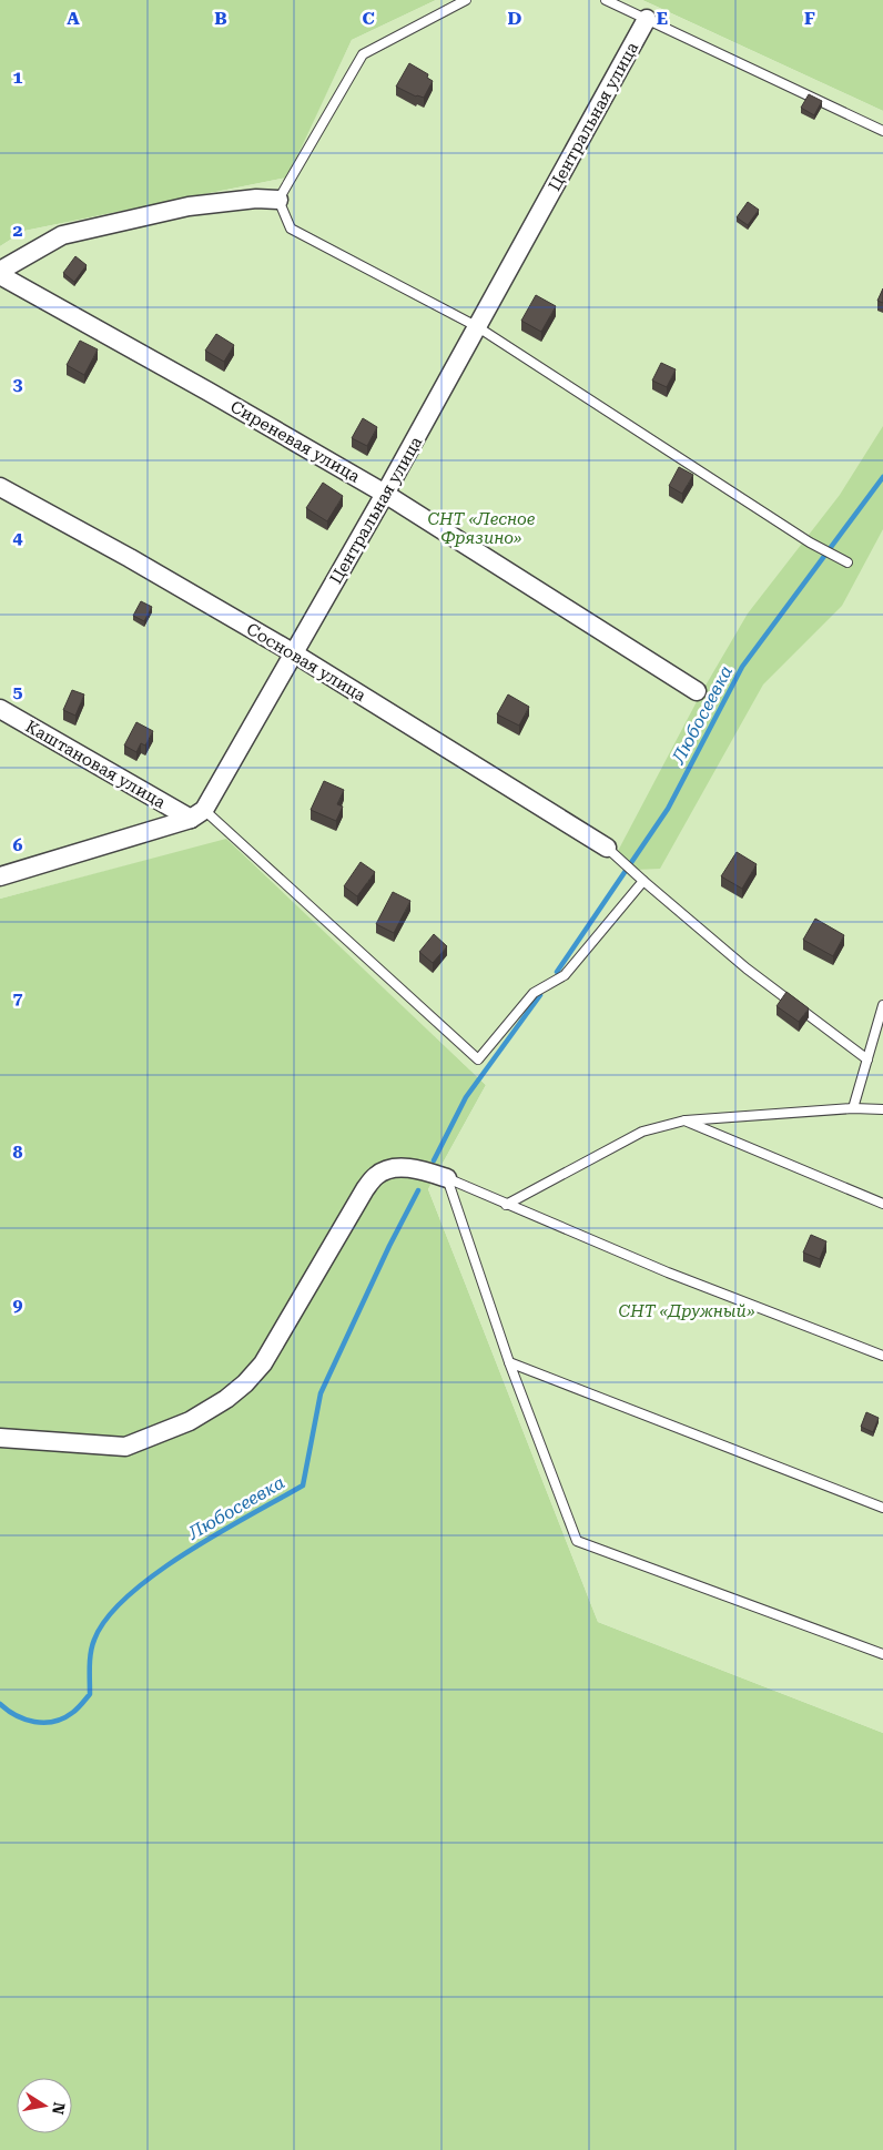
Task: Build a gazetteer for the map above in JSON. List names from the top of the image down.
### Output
{
  "streets": {
    "street": [
      "Центральная улица",
      "Сиреневая улица",
      "Сосновая улица",
      "Каштановая улица"
    ]
  },
  "crossings": [
    ["Центральная улица", "Сиреневая улица"],
    ["Центральная улица", "Сосновая улица"],
    ["Центральная улица", "Каштановая улица"]
  ],
  "water": ["Любосеевка"],
  "parks": ["СНТ «Лесное Фрязино»", "СНТ «Дружный»"],
  "north": "right",
  "grid": {
    "columns": [
      "A",
      "B",
      "C",
      "D",
      "E",
      "F"
    ],
    "rows": [
      "1",
      "2",
      "3",
      "4",
      "5",
      "6",
      "7",
      "8",
      "9"
    ]
  }
}
